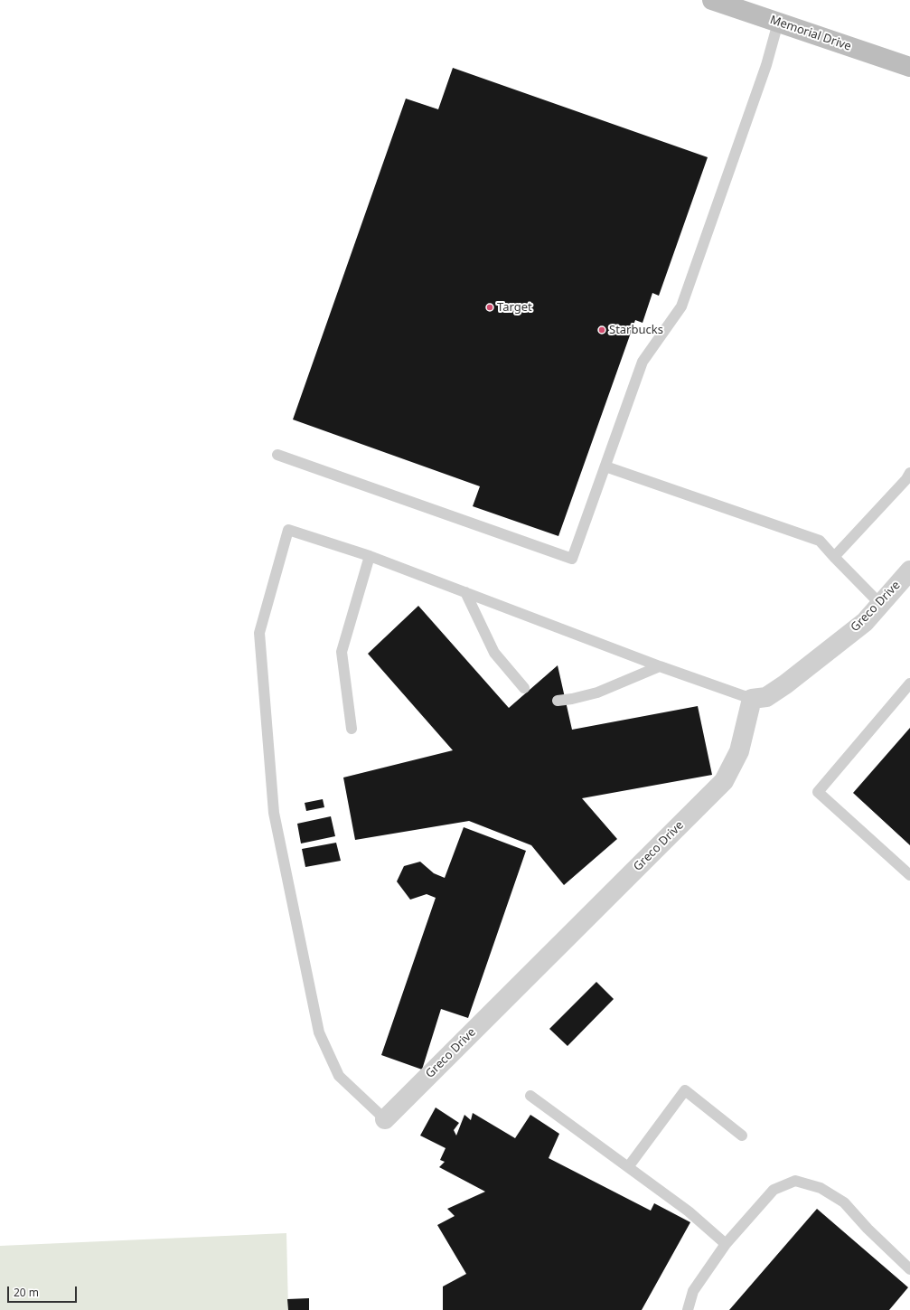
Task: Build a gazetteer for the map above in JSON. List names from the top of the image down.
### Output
{
  "streets": {
    "street": ["Memorial Drive", "Greco Drive"]
  },
  "places": ["Target", "Starbucks"],
  "scale_bar": "20 m"
}
